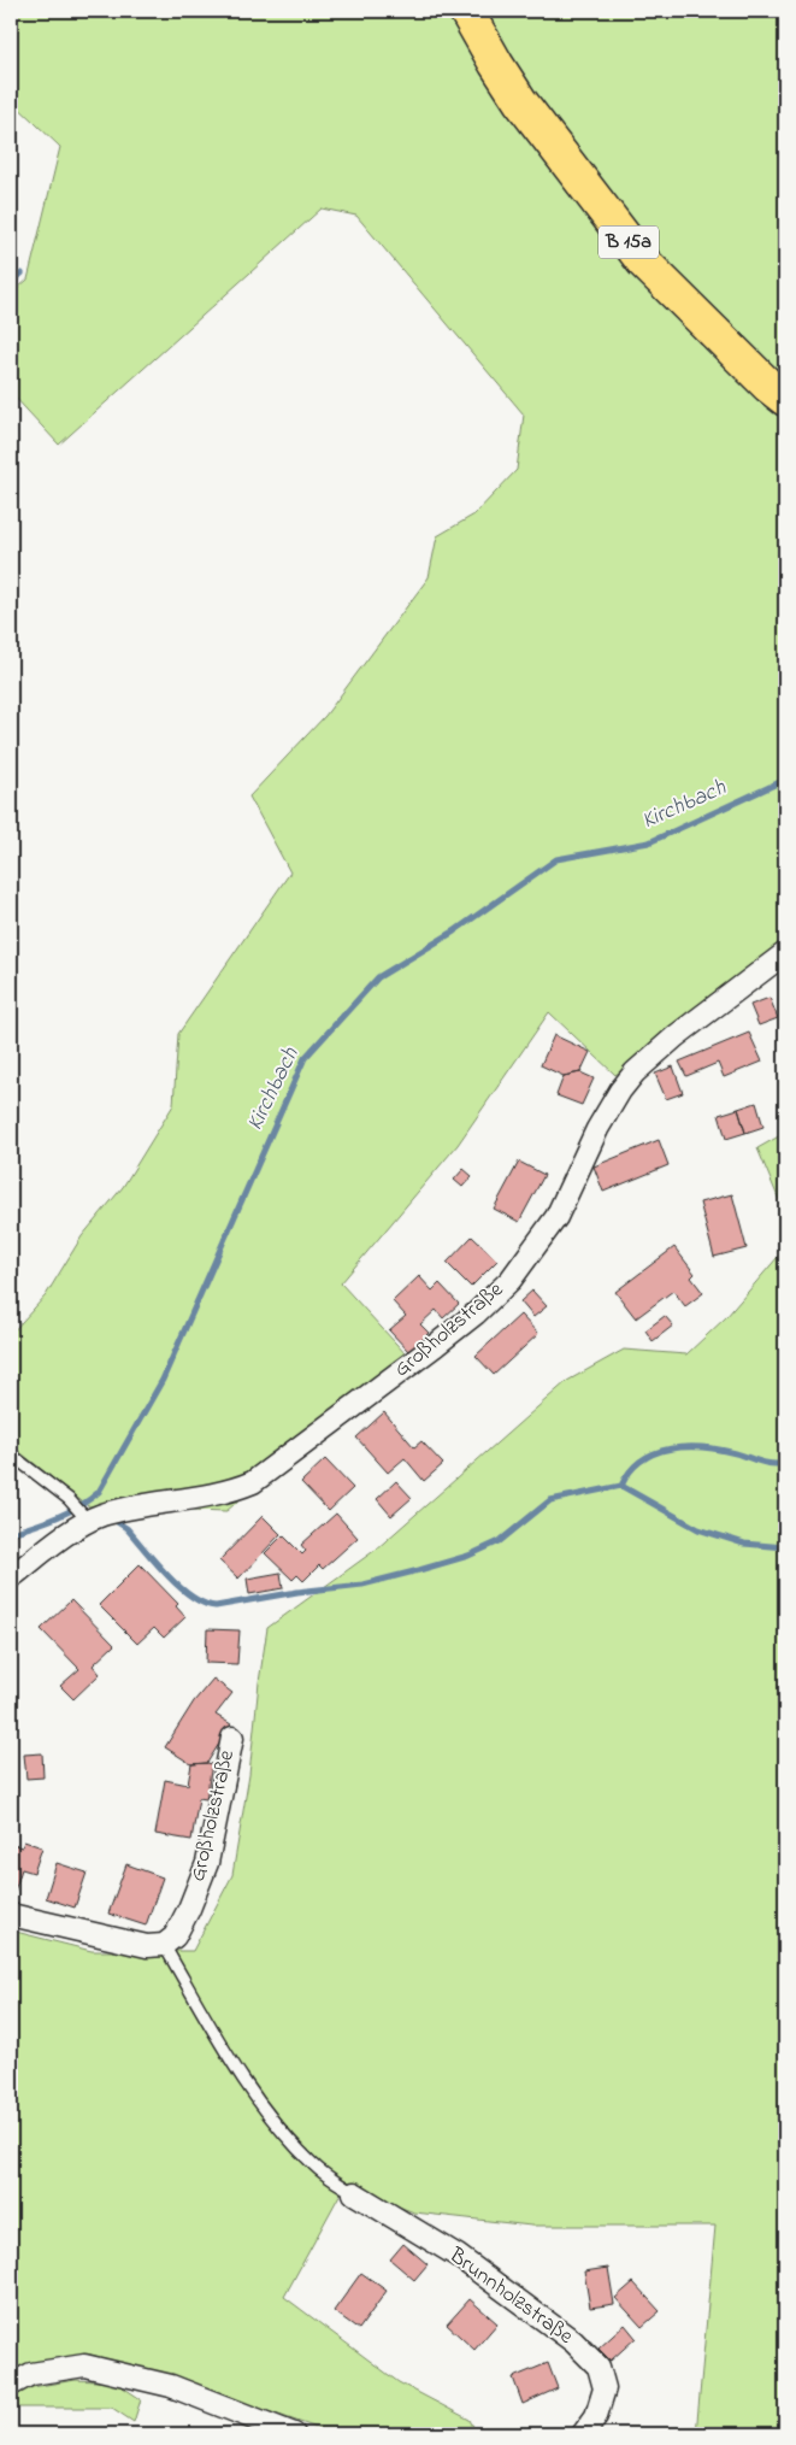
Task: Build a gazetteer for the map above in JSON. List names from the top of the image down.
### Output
{
  "streets": {
    "highway": ["B 15a"],
    "street": ["Großholzstraße", "Brunnholzstraße"]
  },
  "water": ["Kirchbach"]
}
